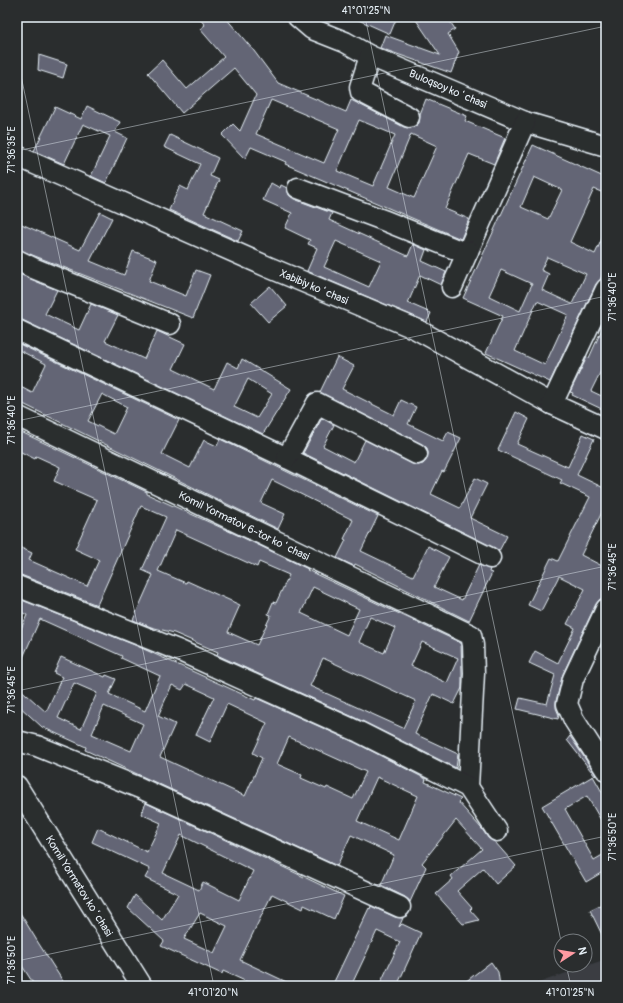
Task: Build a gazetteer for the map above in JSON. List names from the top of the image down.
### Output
{
  "streets": {
    "street": [
      "Buloqsoy koʻchasi",
      "Xabibiy koʻchasi",
      "Komil Yormatov 6-tor koʻchasi",
      "Komil Yormatov koʻchasi"
    ]
  },
  "north": "right",
  "coordinates": [
    "41°01'25\"N",
    "71°36'35\"E",
    "71°36'40\"E",
    "71°36'45\"E",
    "71°36'50\"E",
    "41°01'20\"N"
  ]
}
